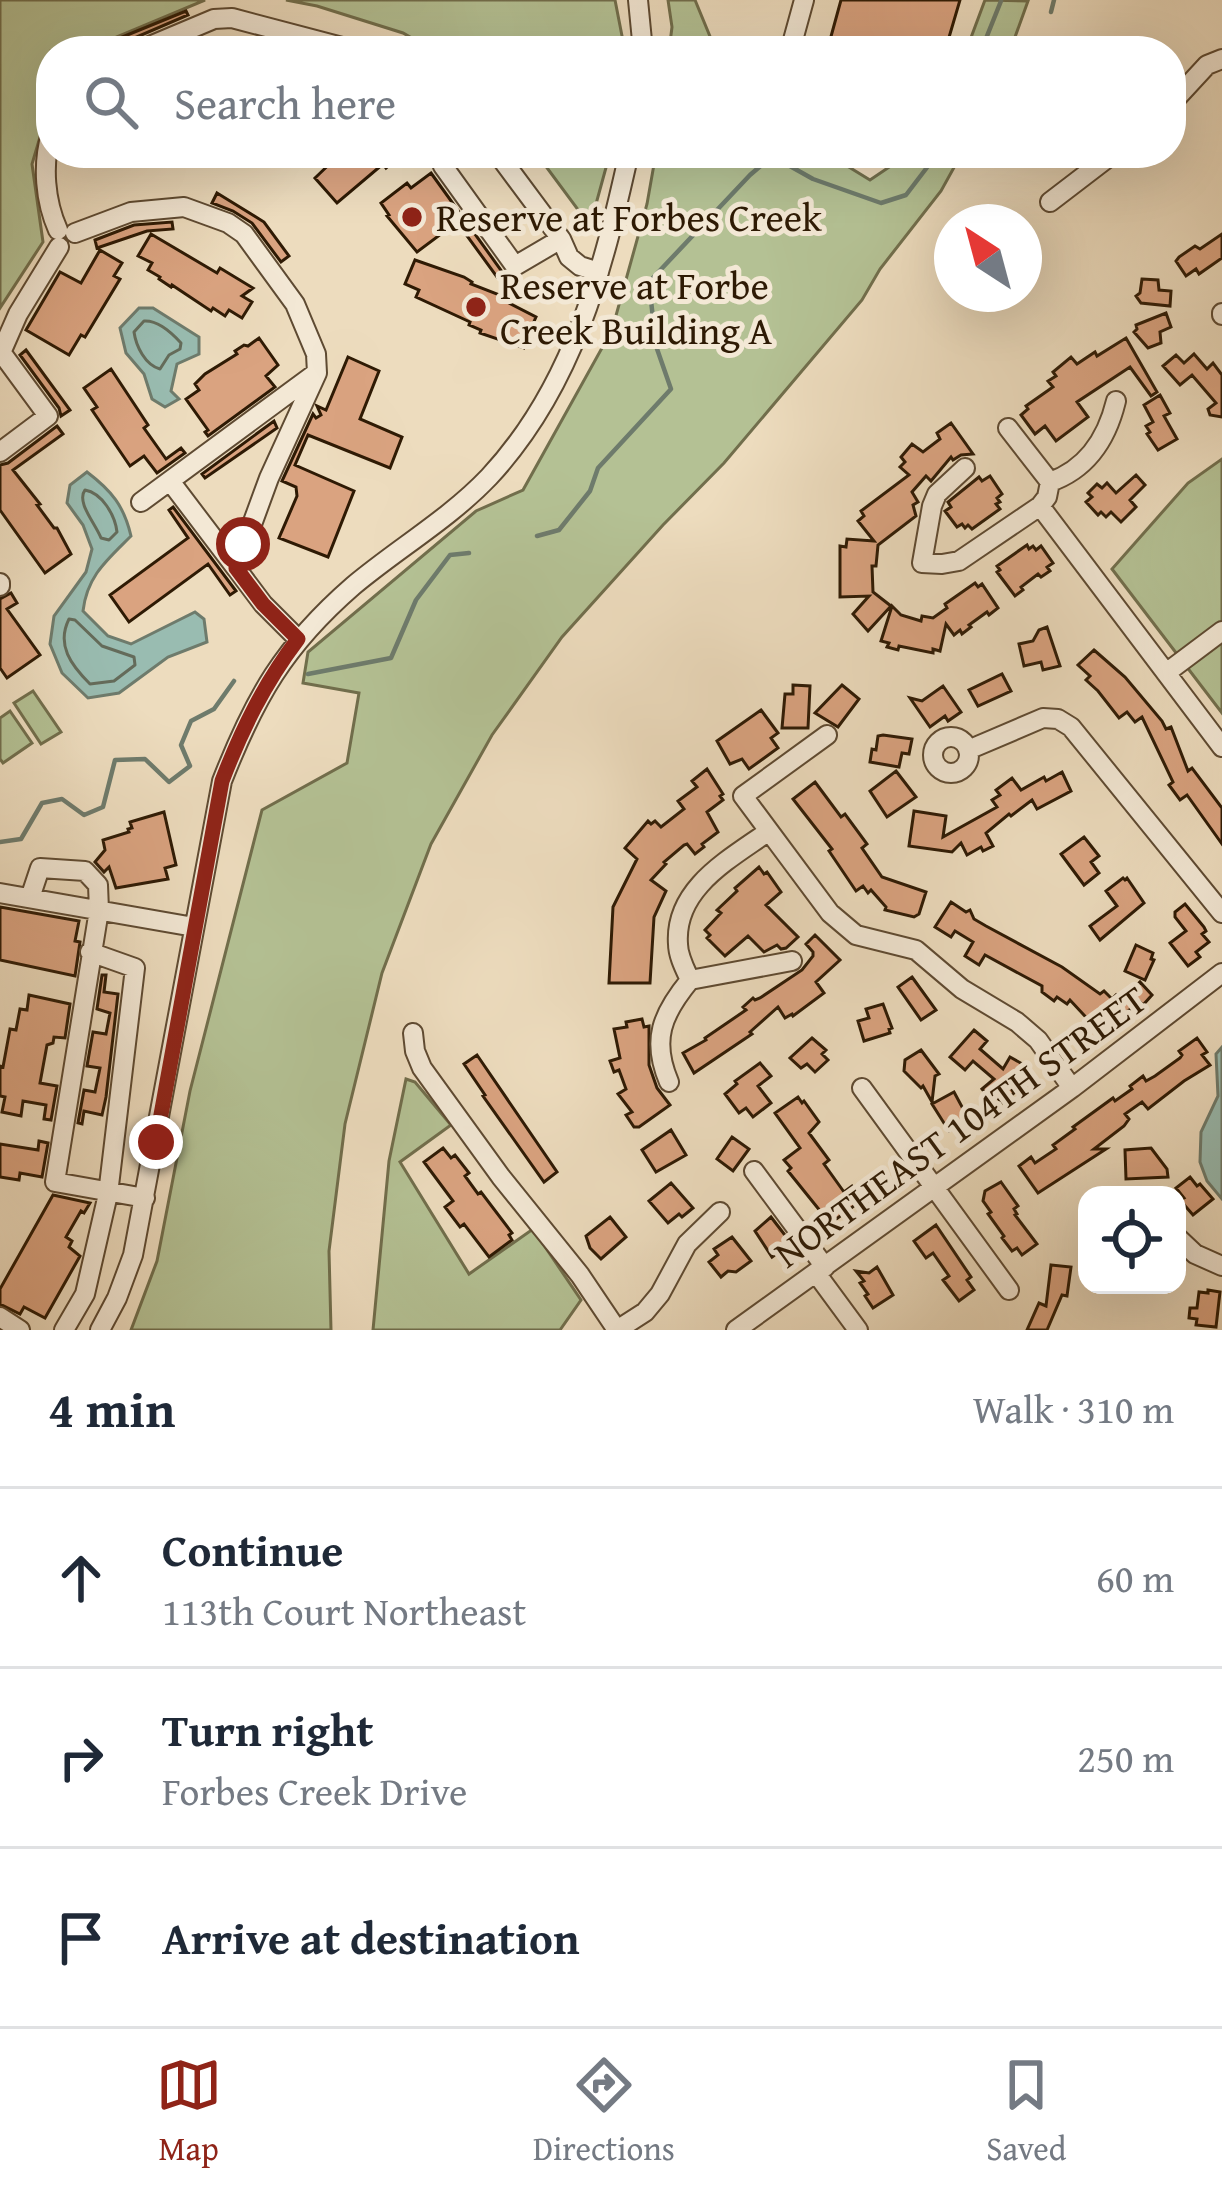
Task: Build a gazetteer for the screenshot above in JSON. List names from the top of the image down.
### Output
{
  "streets": {
    "street": ["NORTHEAST 104TH STREET"]
  },
  "places": ["Reserve at Forbes Creek", "Reserve at Forbe Creek Building A"],
  "north": "top left",
  "page": {
    "search": "Search here",
    "heading": ["4 min", "Walk · 310 m"],
    "list": [
      ["Continue", "113th Court Northeast", "60 m"],
      ["Turn right", "Forbes Creek Drive", "250 m"],
      "Arrive at destination"
    ],
    "nav": ["Map", "Directions", "Saved"]
  }
}
